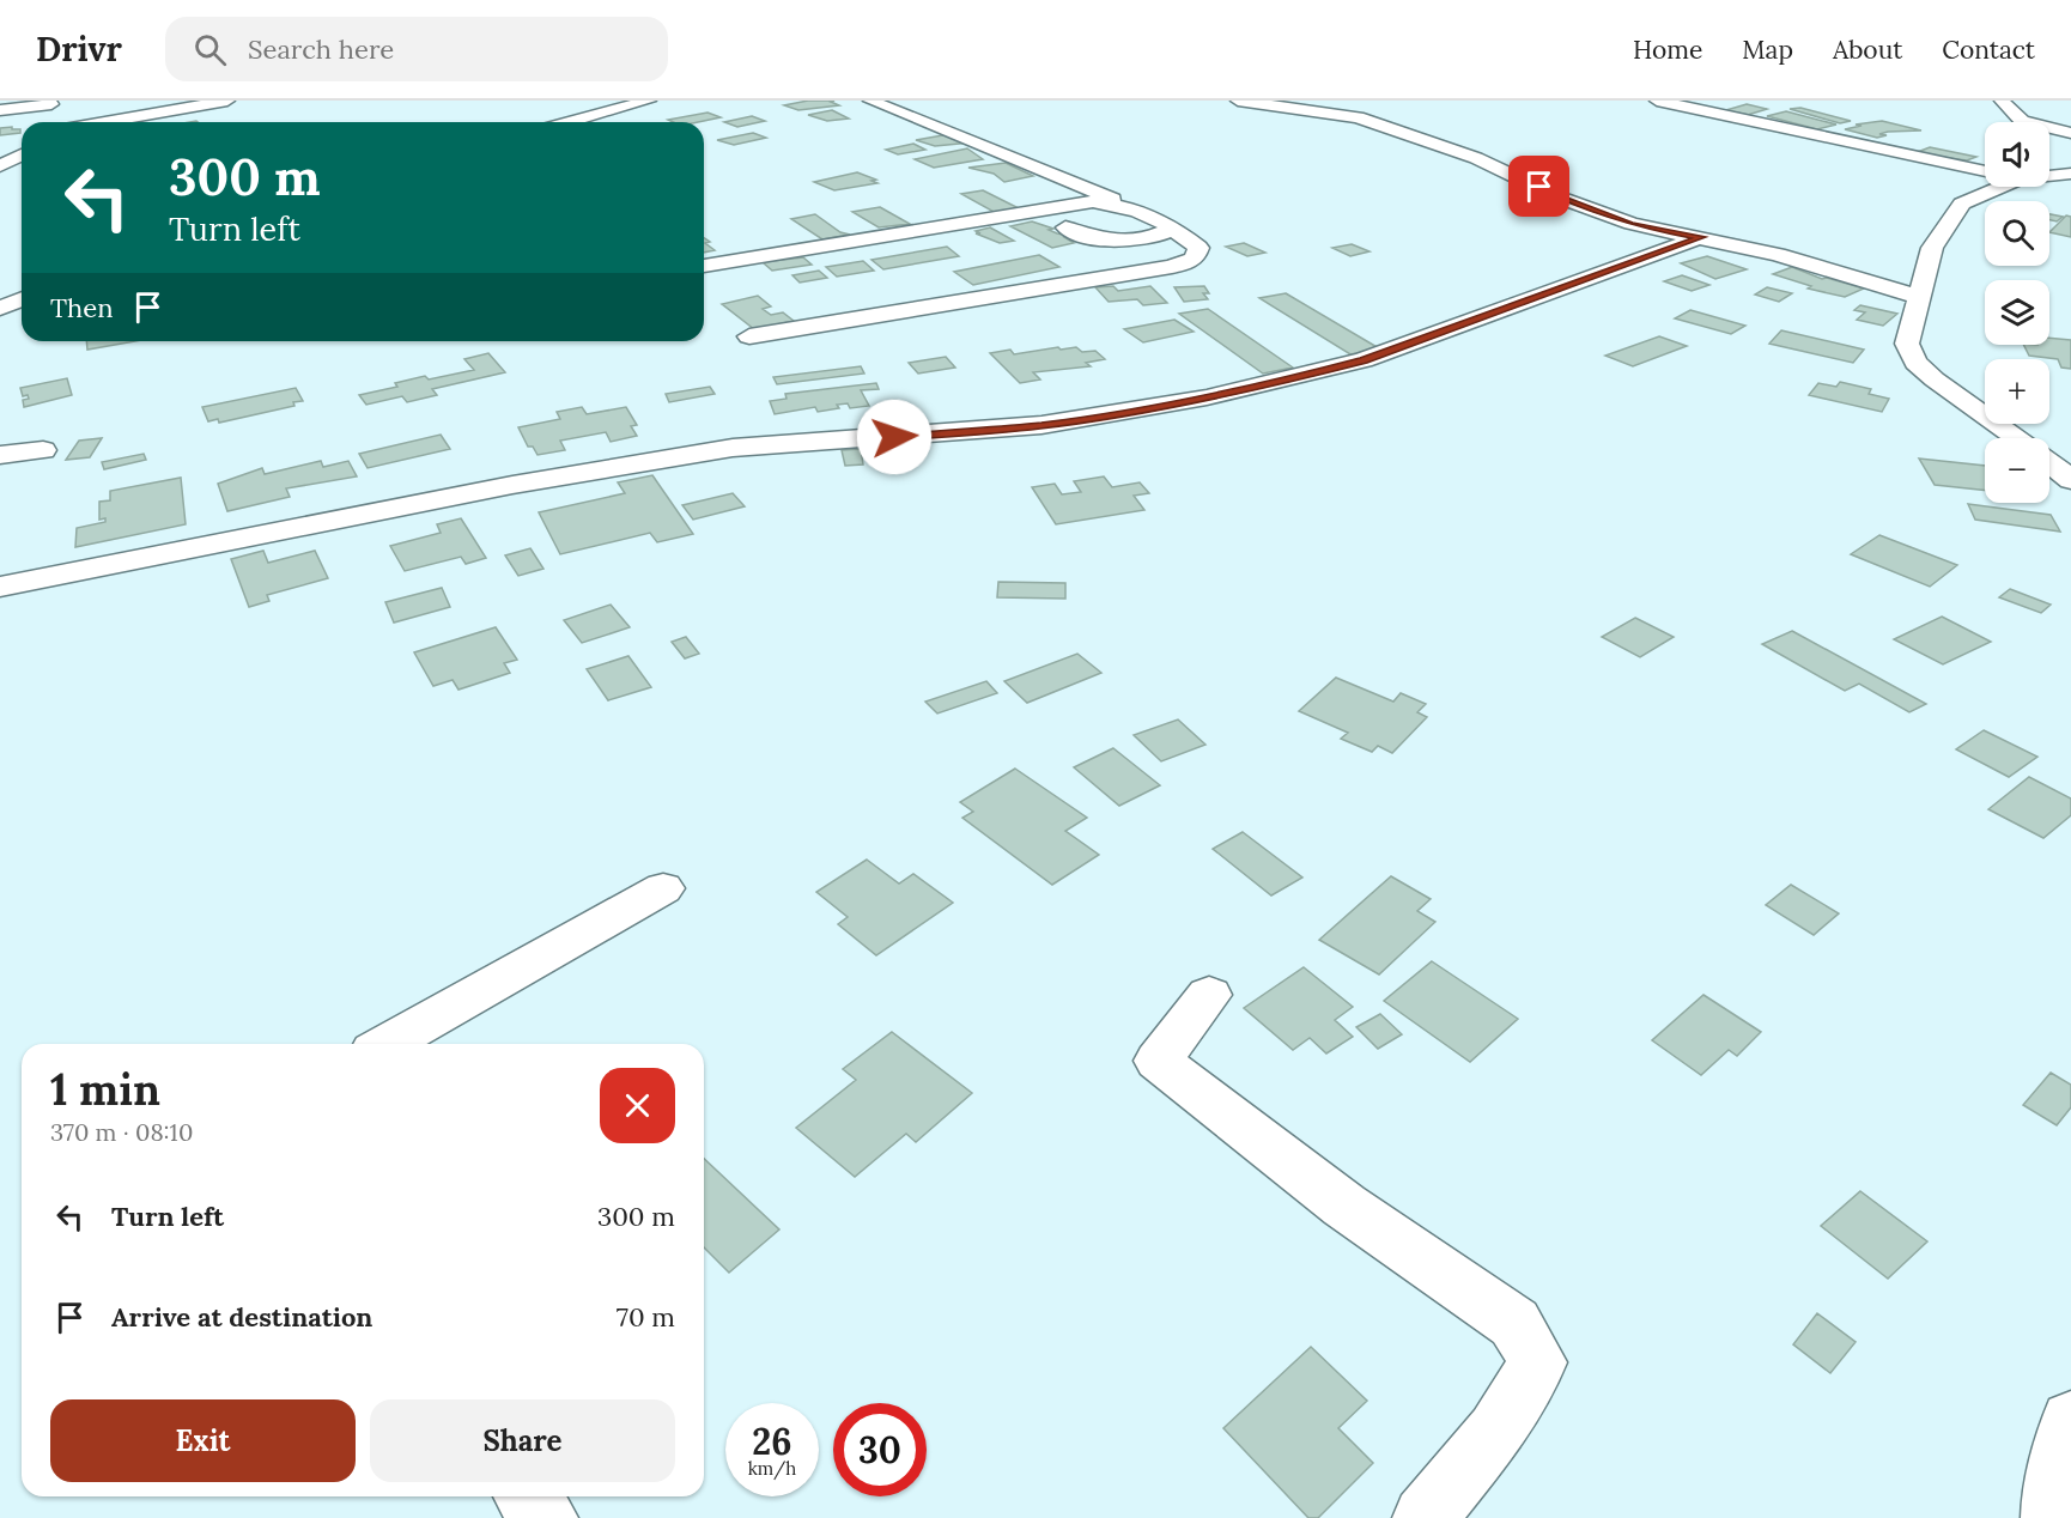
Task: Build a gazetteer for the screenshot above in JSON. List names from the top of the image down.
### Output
{
  "page": {
    "header": "Drivr",
    "search": "Search here",
    "nav": [
      "Home",
      "Map",
      "About",
      "Contact"
    ],
    "map_buttons": ["+", "−"],
    "turn": ["300 m", "Turn left"],
    "then": "Then",
    "heading": ["1 min", "370 m · 08:10"],
    "list": [
      {
        "name": "Turn left",
        "value": "300 m"
      },
      {
        "name": "Arrive at destination",
        "value": "70 m"
      }
    ],
    "buttons": ["Exit", "Share"],
    "speed": "26 km/h",
    "limit": "30"
  }
}
